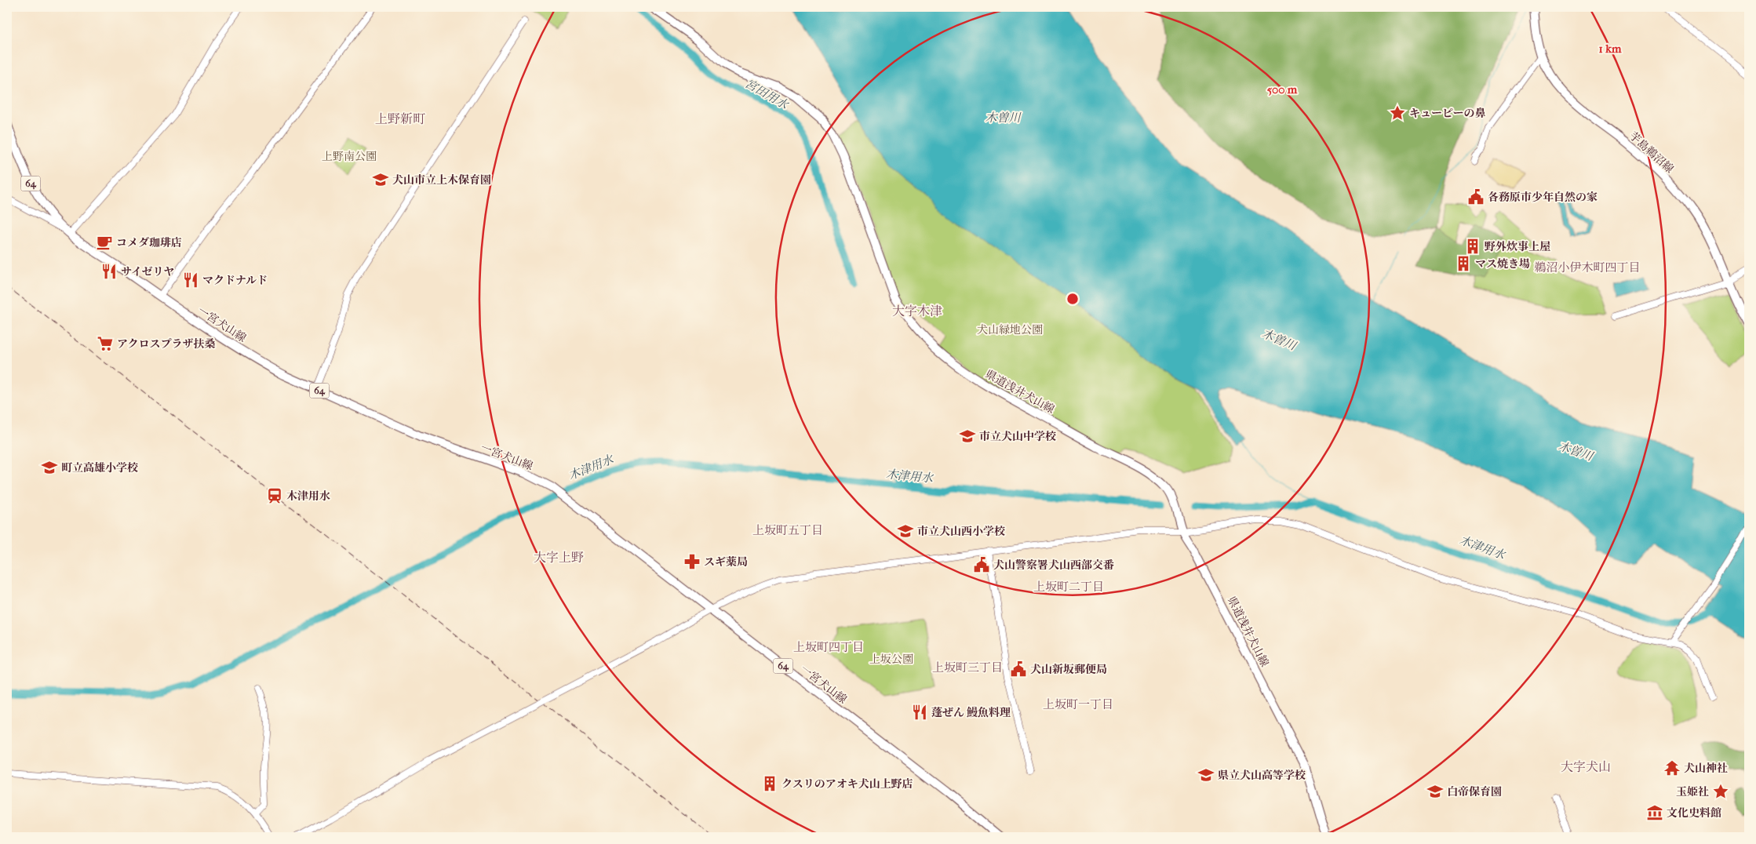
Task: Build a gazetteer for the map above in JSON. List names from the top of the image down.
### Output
{
  "streets": {
    "main road": [
      "芋島鵜沼線",
      "64",
      "一宮犬山線",
      "県道浅井犬山線"
    ]
  },
  "districts": [
    "上野新町",
    "鵜沼小伊木町四丁目",
    "大字木津",
    "上坂町五丁目",
    "大字上野",
    "上坂町二丁目",
    "上坂町四丁目",
    "上坂町三丁目",
    "上坂町一丁目",
    "大字犬山"
  ],
  "water": ["宮田用水", "木曽川", "木津用水"],
  "parks": ["上野南公園", "犬山緑地公園", "上坂公園"],
  "places": {
    "place": ["キューピーの鼻", "玉姫社"],
    "school or university": [
      "犬山市立上木保育園",
      "市立犬山中学校",
      "町立高雄小学校",
      "市立犬山西小学校",
      "県立犬山高等学校",
      "白帝保育園"
    ],
    "public building": ["各務原市少年自然の家", "犬山警察署犬山西部交番", "犬山新坂郵便局"],
    "cafe": ["コメダ珈琲店"],
    "building": ["野外炊事上屋", "マス焼き場", "クスリのアオキ犬山上野店"],
    "restaurant": ["サイゼリヤ", "マクドナルド", "蓬ぜん 鰻魚料理"],
    "supermarket": ["アクロスプラザ扶桑"],
    "station": ["木津用水"],
    "pharmacy": ["スギ薬局"],
    "temple": ["犬山神社"],
    "museum": ["文化史料館"]
  },
  "rings": ["1 km", "500 m"]
}
